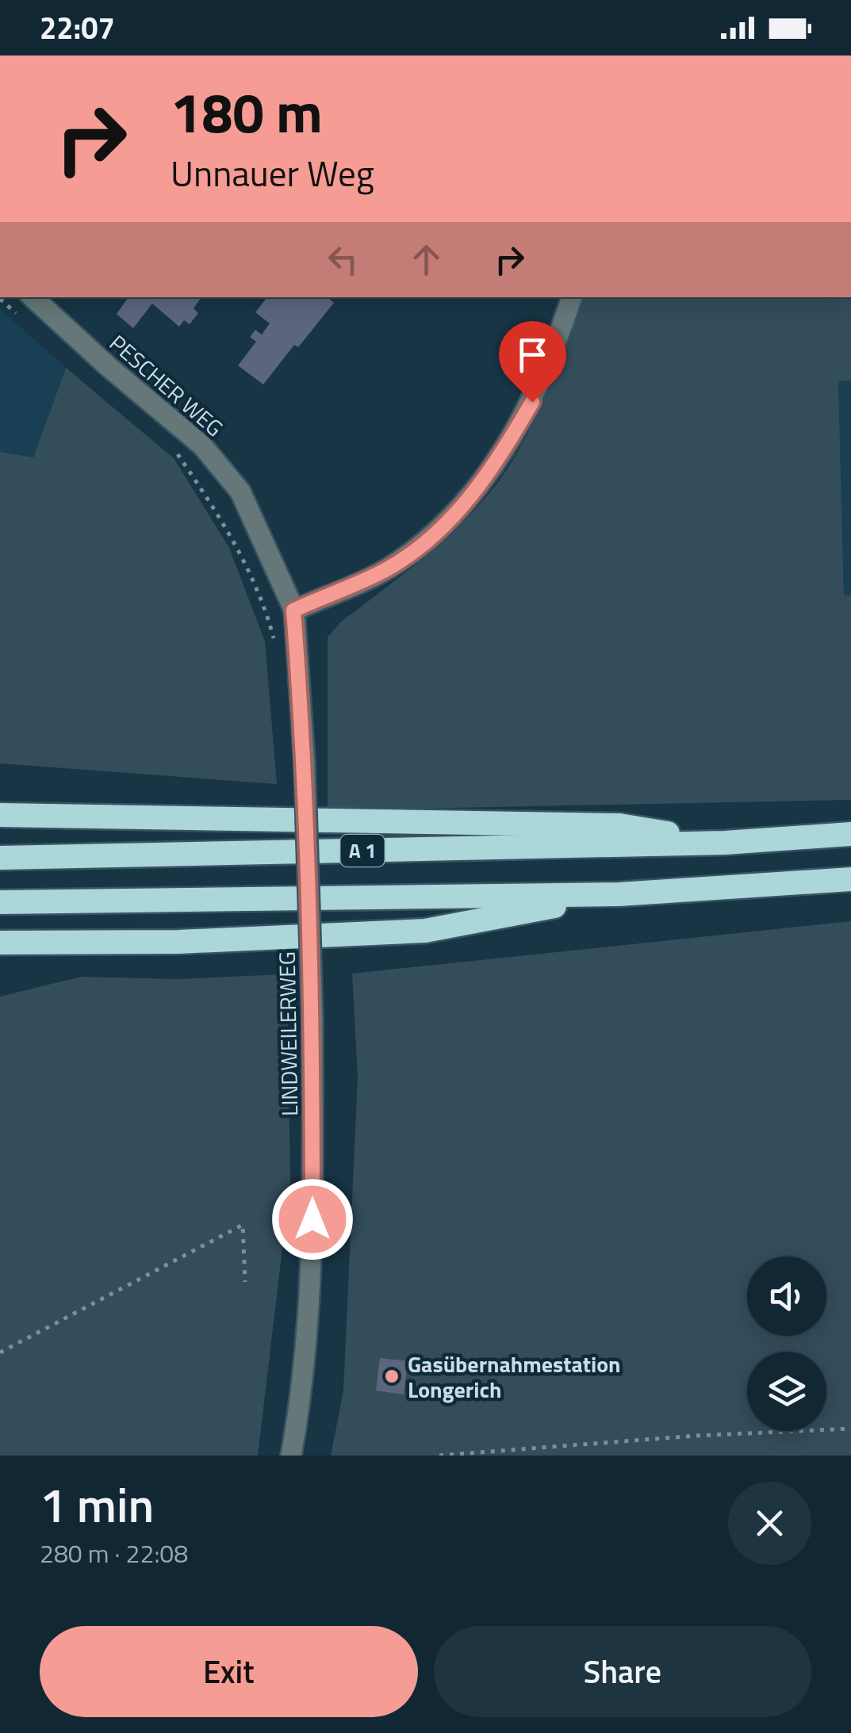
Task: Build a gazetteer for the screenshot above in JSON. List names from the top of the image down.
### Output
{
  "streets": {
    "highway": ["A 1"],
    "street": ["PESCHER WEG", "LINDWEILERWEG"]
  },
  "crossings": [
    ["PESCHER WEG", "LINDWEILERWEG"]
  ],
  "places": ["Gasübernahmestation Longerich"],
  "page": {
    "status": "22:07",
    "turn": ["180 m", "Unnauer Weg"],
    "heading": ["1 min", "280 m · 22:08"],
    "buttons": ["Exit", "Share"]
  }
}
